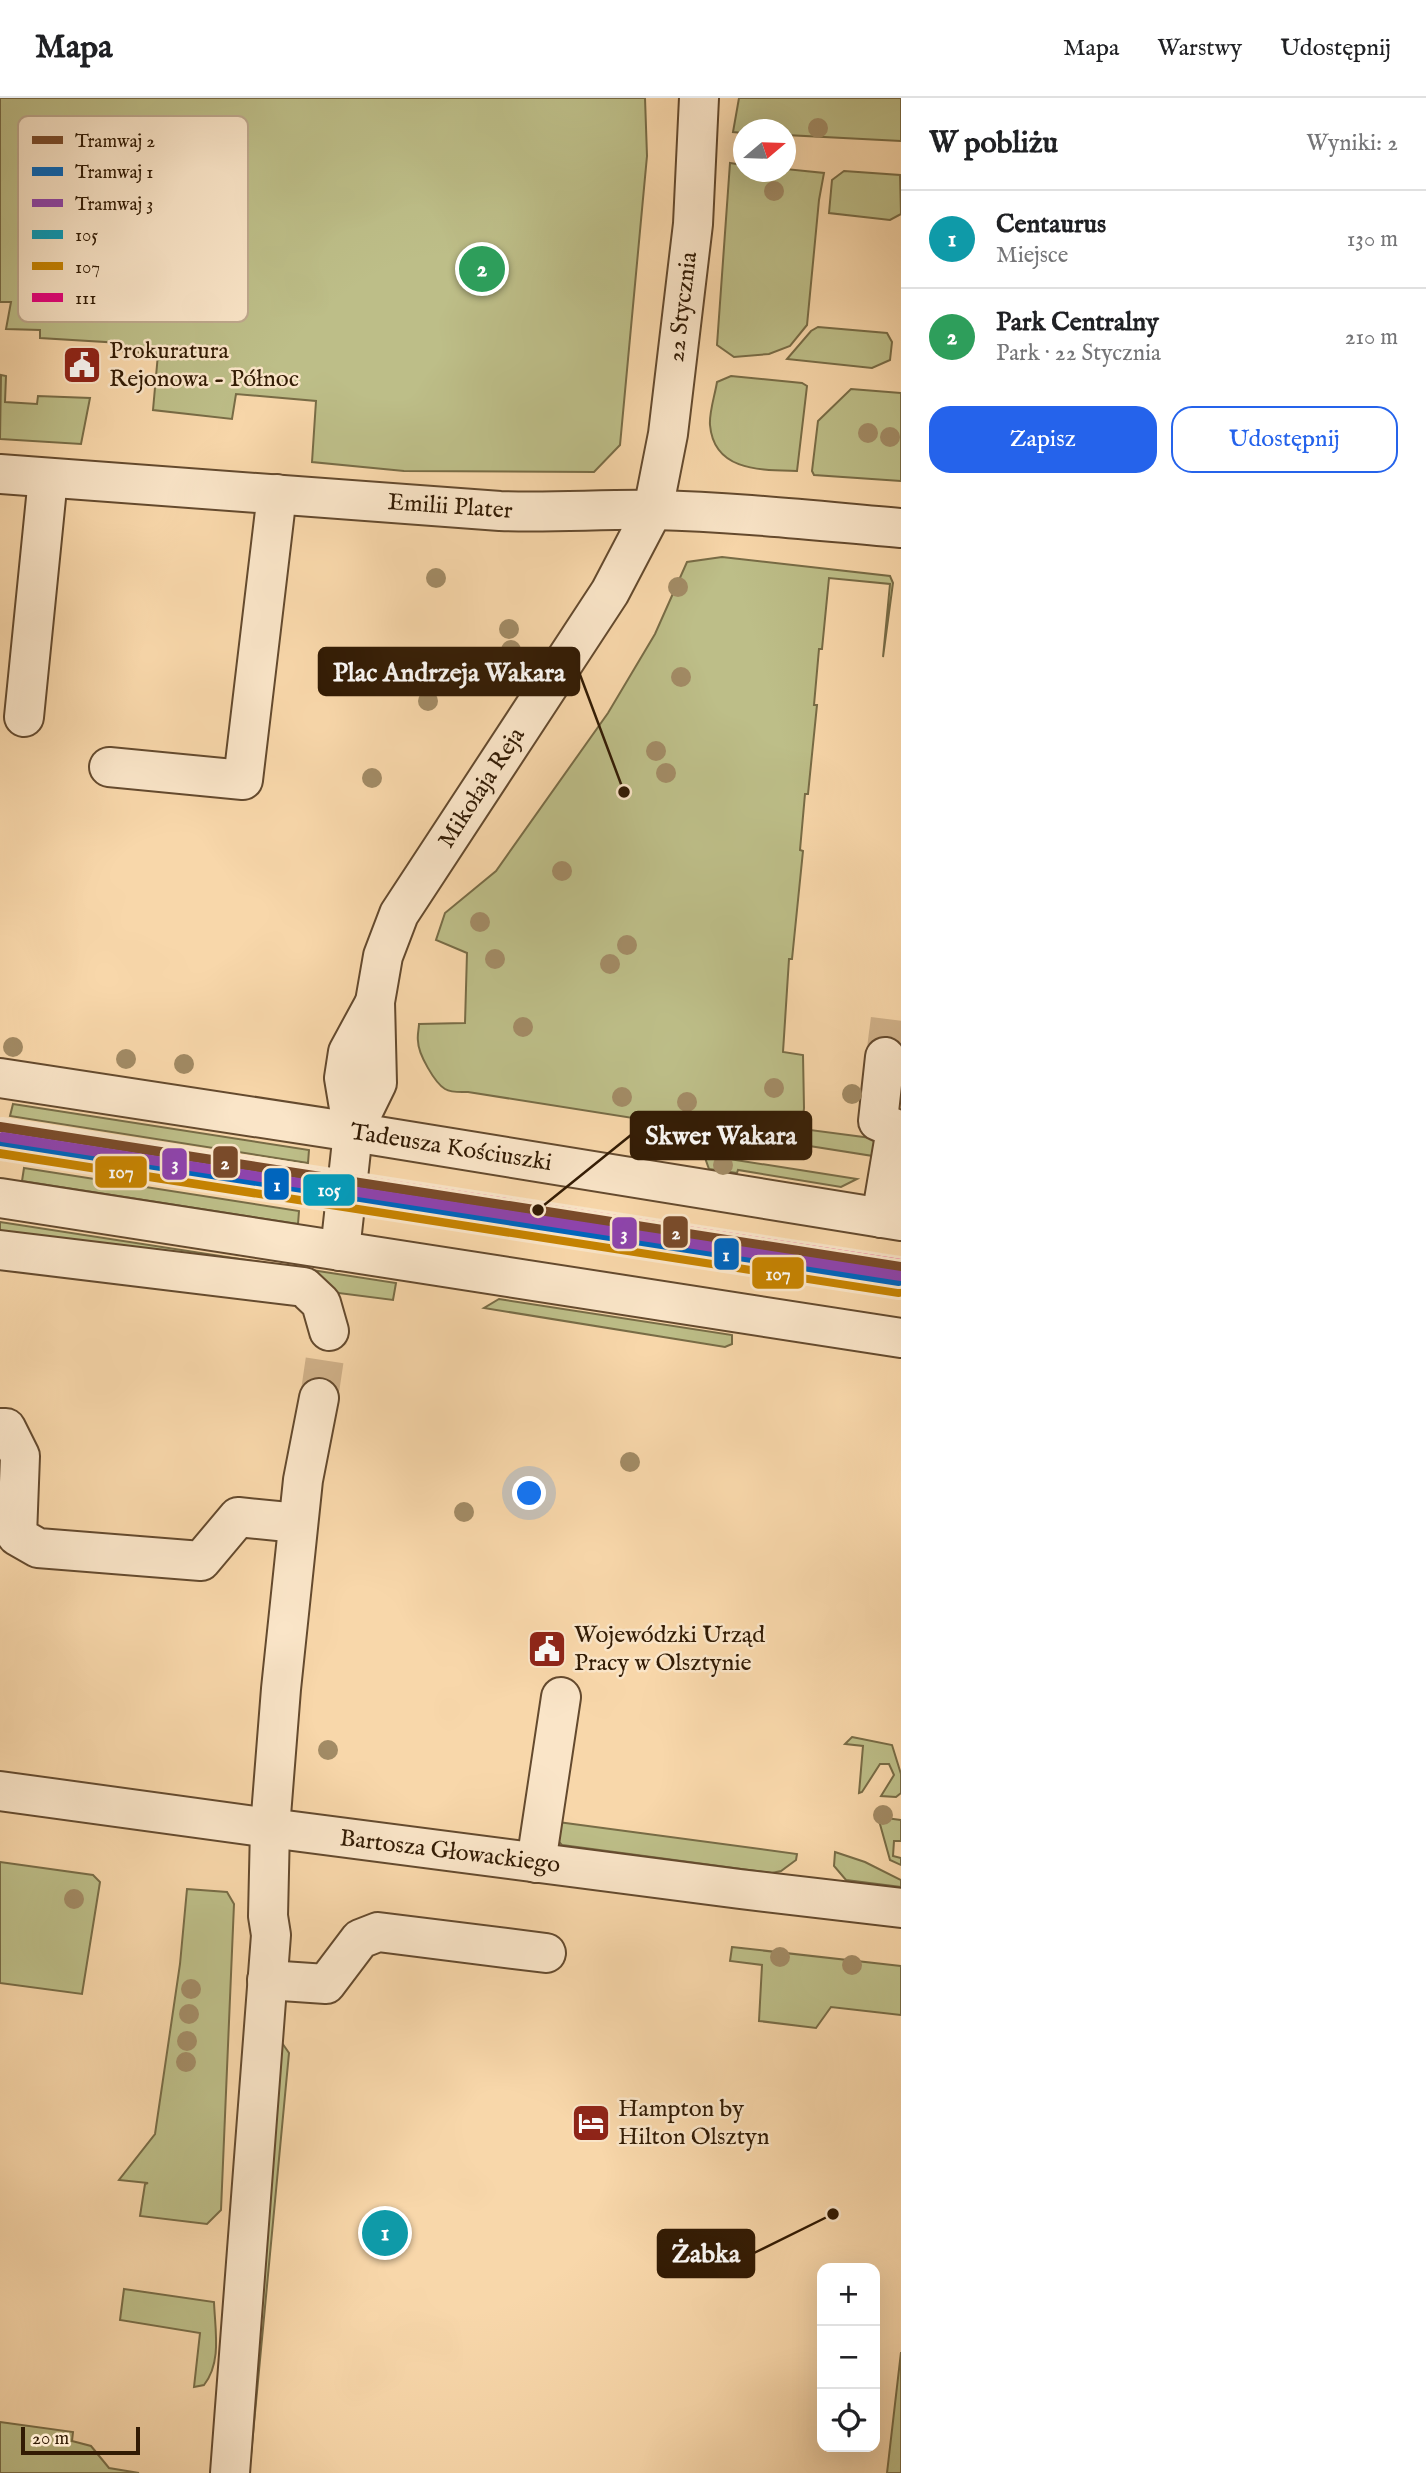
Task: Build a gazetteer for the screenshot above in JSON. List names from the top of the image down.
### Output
{
  "streets": {
    "street": [
      "22 Stycznia",
      "Emilii Plater",
      "Mikołaja Reja",
      "Tadeusza Kościuszki",
      "Bartosza Głowackiego"
    ]
  },
  "crossings": [
    ["22 Stycznia", "Emilii Plater"],
    ["22 Stycznia", "Mikołaja Reja"],
    ["Emilii Plater", "Mikołaja Reja"],
    ["Mikołaja Reja", "Tadeusza Kościuszki"]
  ],
  "places": {
    "public building": ["Prokuratura Rejonowa - Północ", "Wojewódzki Urząd Pracy w Olsztynie"],
    "other": ["Plac Andrzeja Wakara", "Skwer Wakara", "Żabka"],
    "hotel": ["Hampton by Hilton Olsztyn"]
  },
  "lines": [
    "transit line 111",
    "tram line 2",
    "tram line 3",
    "transit line 105",
    "tram line 1",
    "transit line 107"
  ],
  "legend": [
    "Tramwaj 2",
    "Tramwaj 1",
    "Tramwaj 3",
    "105",
    "107",
    "111"
  ],
  "scale_bar": "20 m",
  "north": "right",
  "page": {
    "header": "Mapa",
    "nav": ["Mapa", "Warstwy", "Udostępnij"],
    "heading": ["W pobliżu", "Wyniki: 2"],
    "list": [
      {
        "mark": "1",
        "name": "Centaurus",
        "note": "Miejsce",
        "value": "130 m"
      },
      {
        "mark": "2",
        "name": "Park Centralny",
        "note": "Park · 22 Stycznia",
        "value": "210 m"
      }
    ],
    "pins": ["2", "1"],
    "buttons": ["Zapisz", "Udostępnij"],
    "map_buttons": ["+", "−"],
    "scale": "20 m"
  }
}
